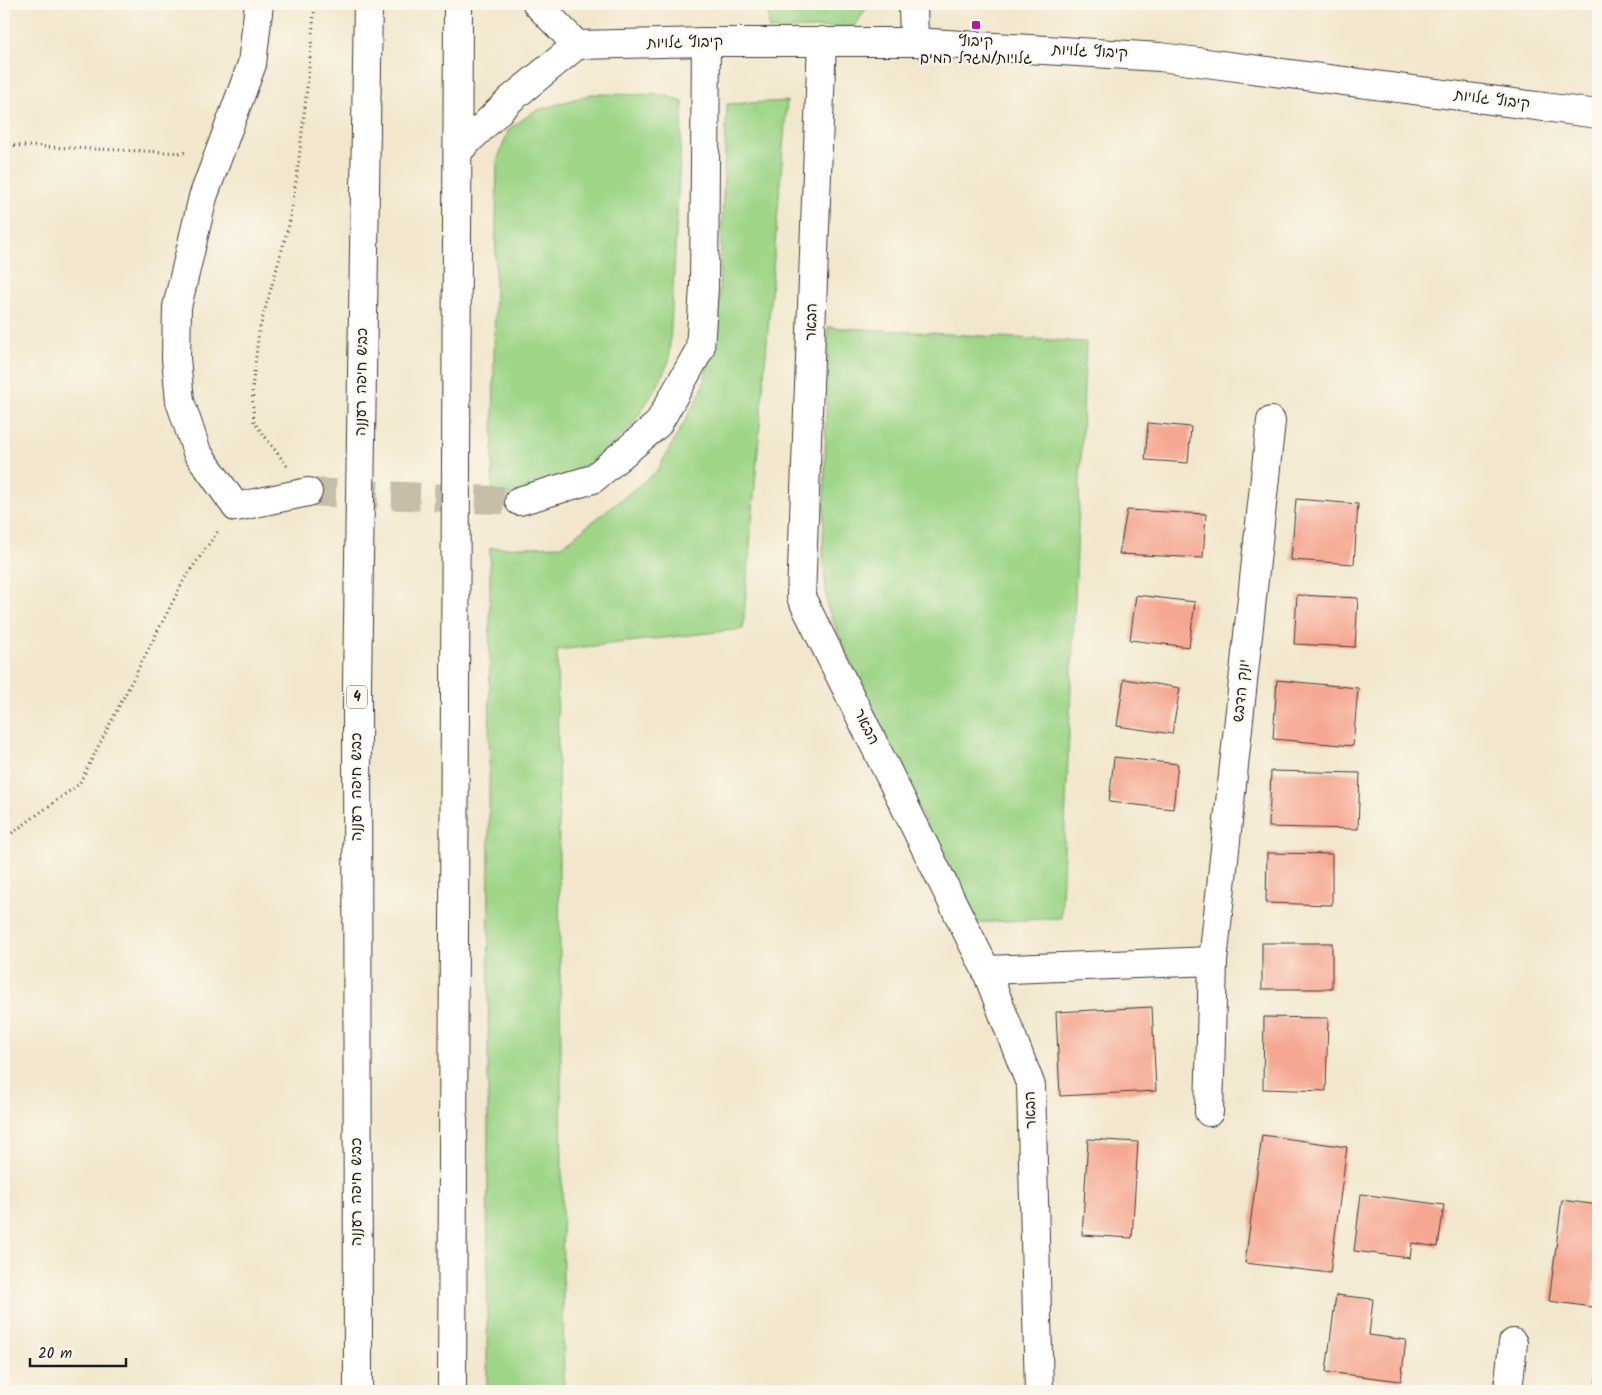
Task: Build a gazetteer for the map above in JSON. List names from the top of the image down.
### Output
{
  "streets": {
    "main road": [
      "קיבוץ גלויות",
      "הבאר",
      "כביש חיפה רעננה",
      "יונק הדבש",
      "4"
    ]
  },
  "crossings": [
    ["קיבוץ גלויות", "הבאר"]
  ],
  "places": {
    "transit": ["קיבוץ גלויות/מגדל המים"]
  },
  "scale_bar": "20 m"
}
